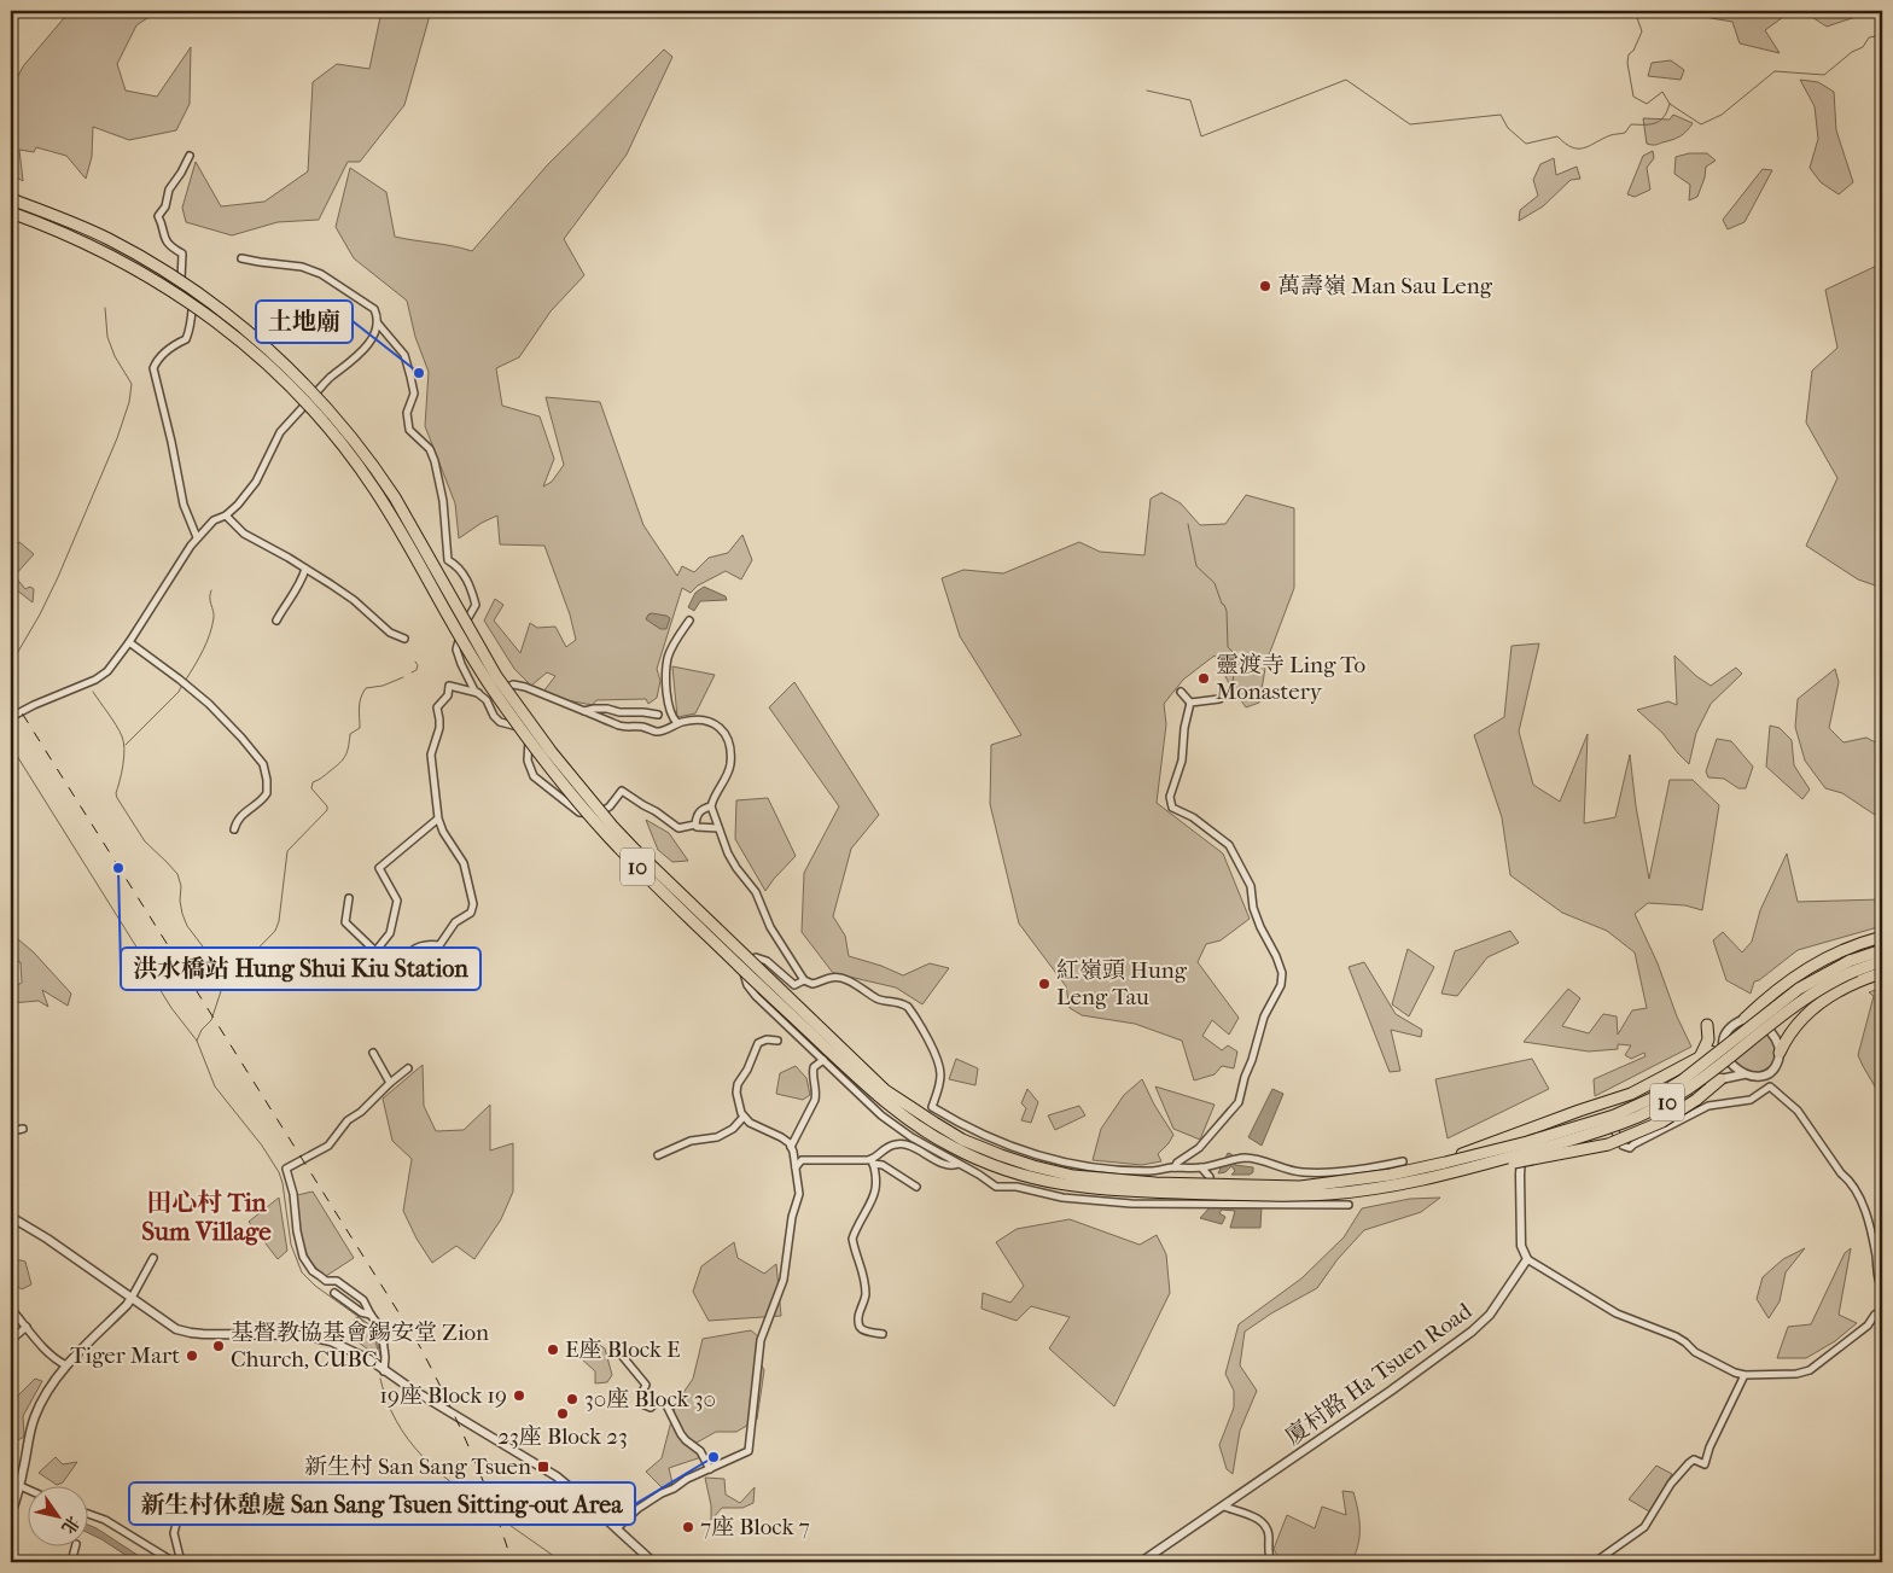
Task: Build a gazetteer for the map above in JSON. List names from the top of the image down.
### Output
{
  "streets": {
    "highway": ["10"],
    "street": ["廈村路 Ha Tsuen Road"]
  },
  "districts": ["田心村 Tin Sum Village"],
  "places": {
    "other": [
      "萬壽嶺 Man Sau Leng",
      "土地廟",
      "靈渡寺 Ling To Monastery",
      "洪水橋站 Hung Shui Kiu Station",
      "紅嶺頭 Hung Leng Tau",
      "基督教協基會錫安堂 Zion Church, CUBC",
      "E座 Block E",
      "Tiger Mart",
      "19座 Block 19",
      "30座 Block 30",
      "23座 Block 23",
      "新生村休憩處 San Sang Tsuen Sitting-out Area",
      "7座 Block 7"
    ],
    "transit": ["新生村 San Sang Tsuen"]
  },
  "north": "bottom right"
}
